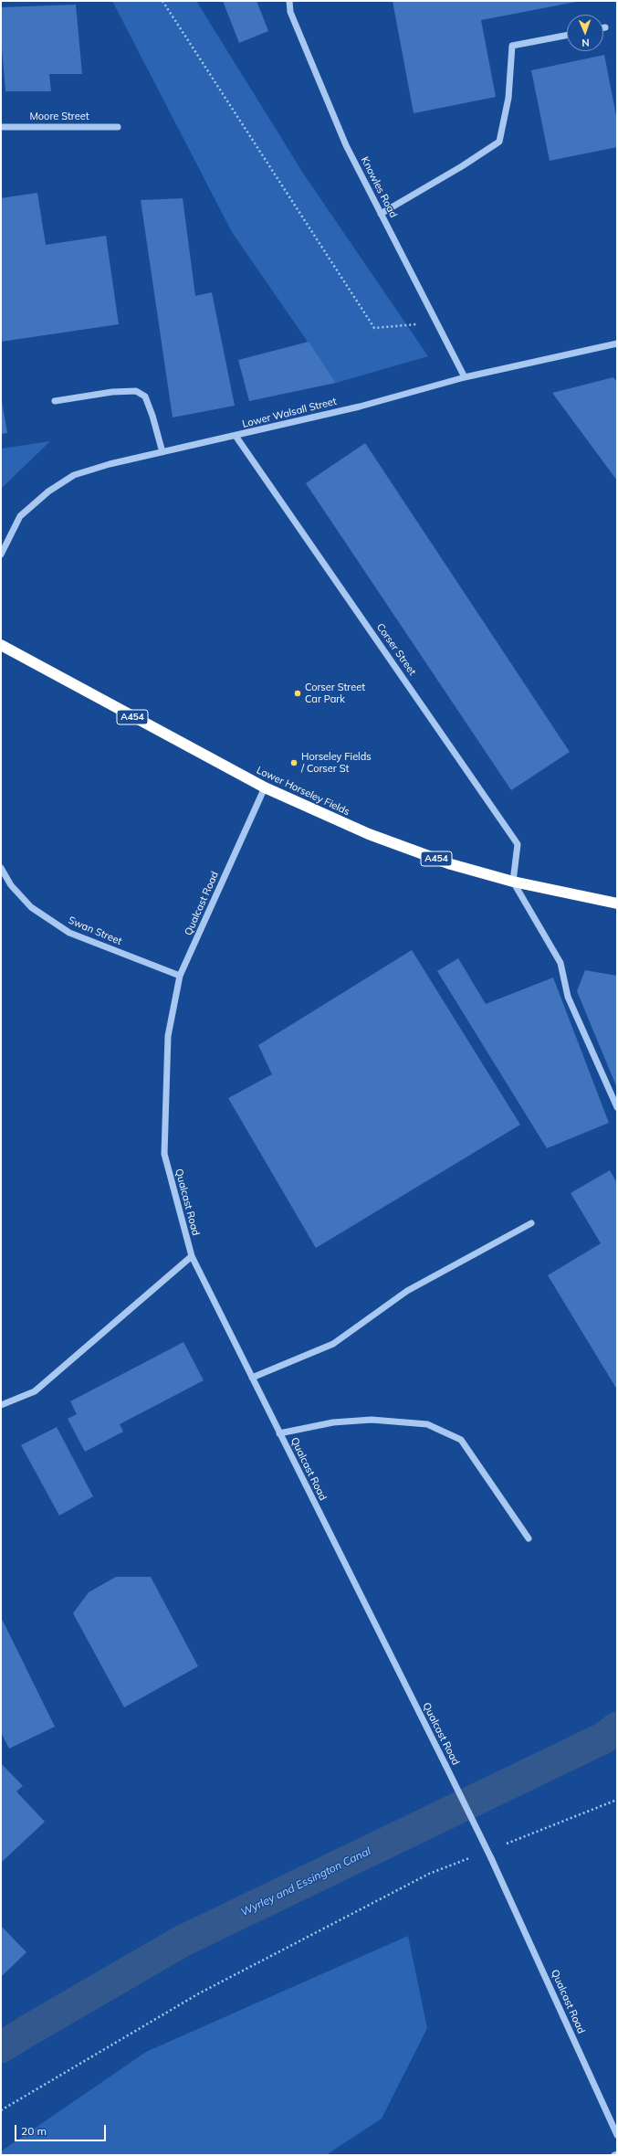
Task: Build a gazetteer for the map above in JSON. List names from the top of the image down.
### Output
{
  "streets": {
    "highway": ["A454", "Lower Horseley Fields"],
    "street": [
      "Moore Street",
      "Knowles Road",
      "Lower Walsall Street",
      "Corser Street",
      "Qualcast Road",
      "Swan Street"
    ]
  },
  "crossings": [
    ["Knowles Road", "Lower Walsall Street"],
    ["Lower Walsall Street", "Corser Street"],
    ["Corser Street", "Lower Horseley Fields"],
    ["Lower Horseley Fields", "Qualcast Road"],
    ["Qualcast Road", "Swan Street"]
  ],
  "water": ["Wyrley and Essington Canal"],
  "places": ["Corser Street Car Park", "Horseley Fields / Corser St"],
  "scale_bar": "20 m",
  "north": "bottom"
}
